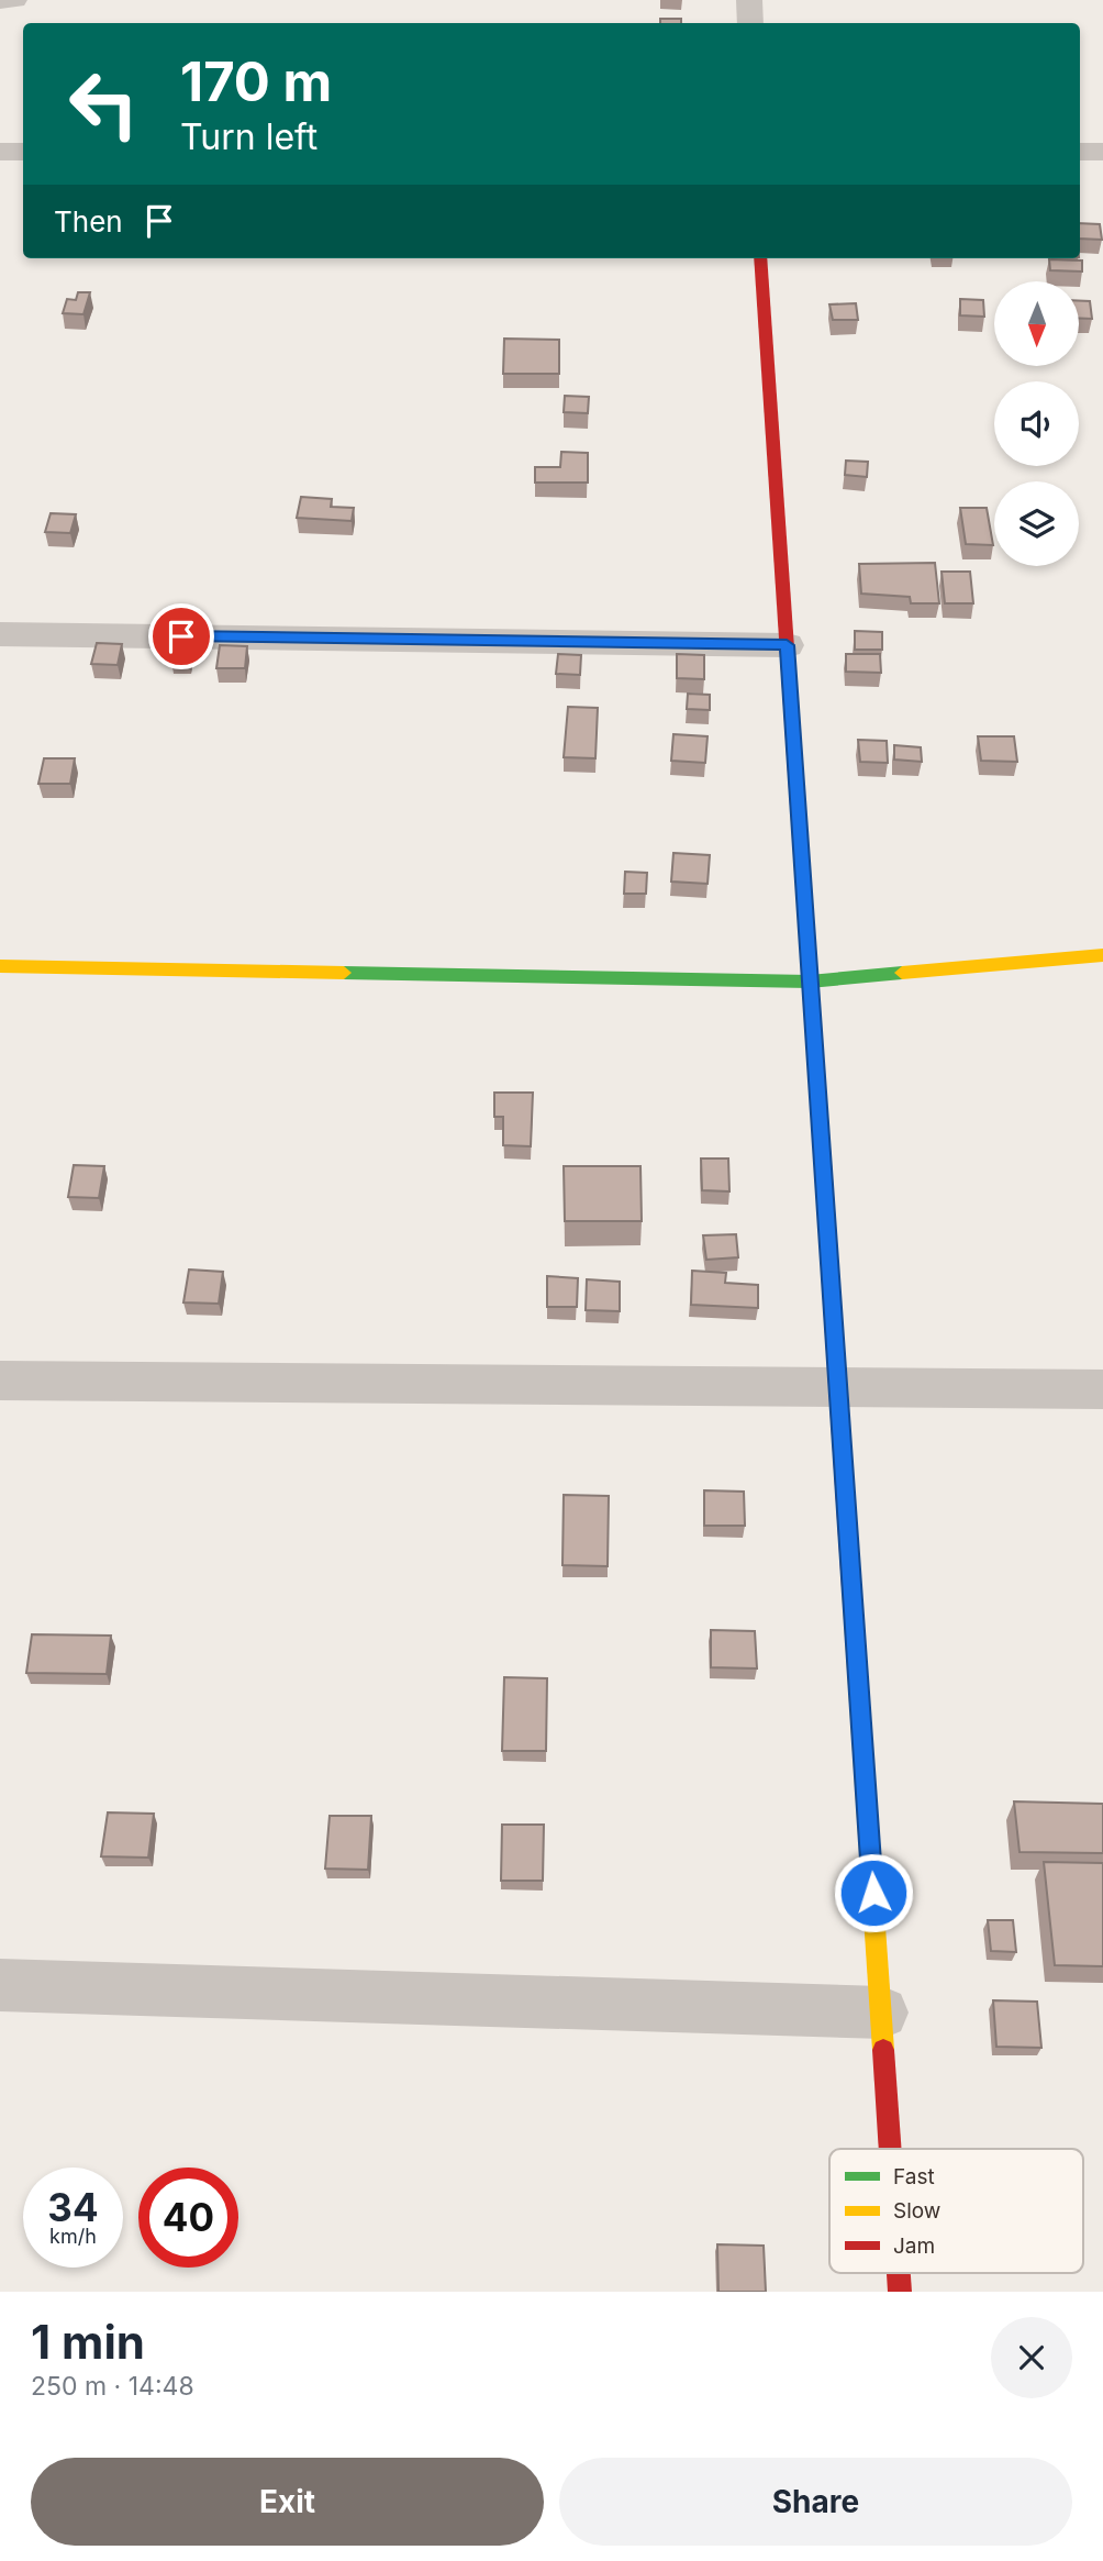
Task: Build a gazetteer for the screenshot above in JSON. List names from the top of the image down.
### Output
{
  "legend": ["Fast", "Slow", "Jam"],
  "north": "bottom",
  "page": {
    "turn": ["170 m", "Turn left"],
    "then": "Then",
    "speed": "34 km/h",
    "limit": "40",
    "heading": ["1 min", "250 m · 14:48"],
    "buttons": ["Exit", "Share"]
  }
}
